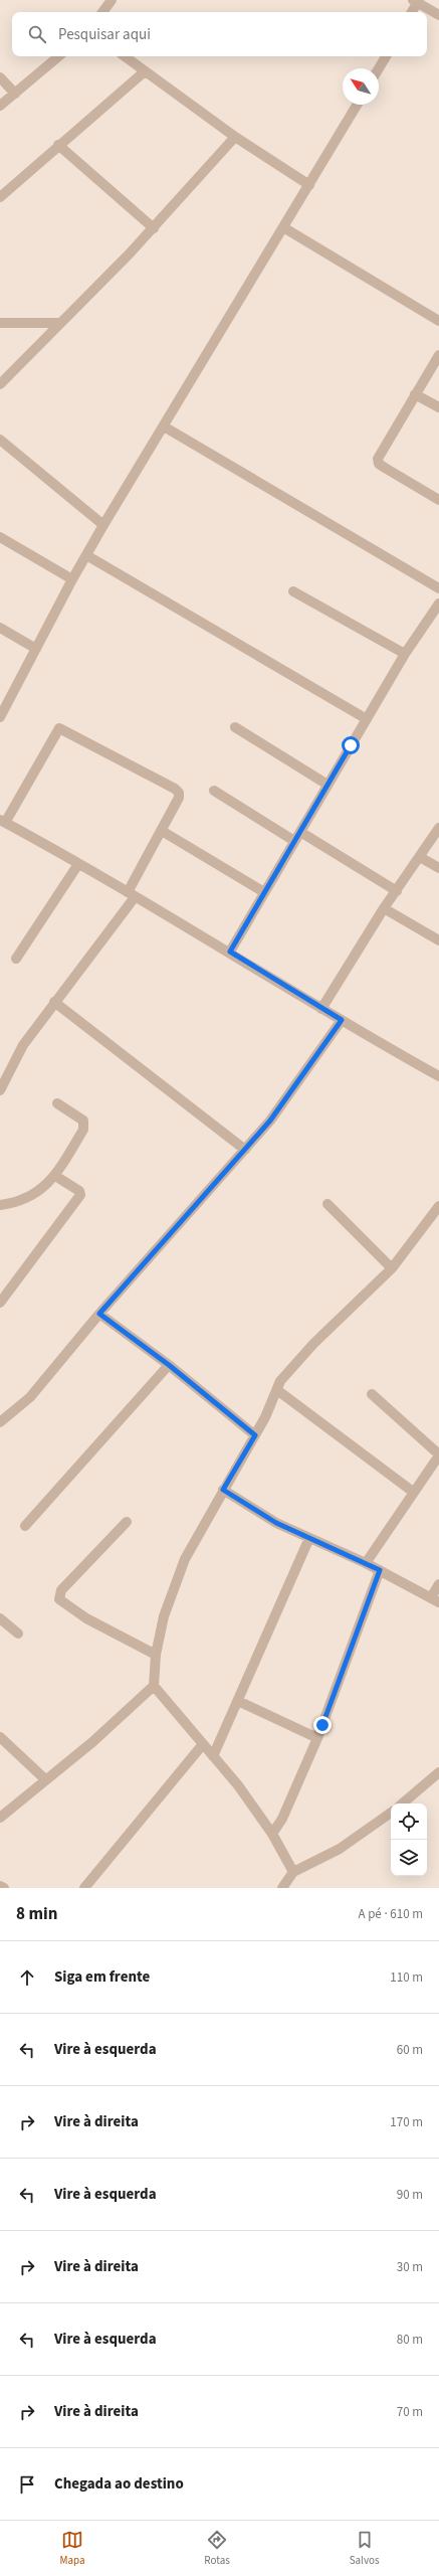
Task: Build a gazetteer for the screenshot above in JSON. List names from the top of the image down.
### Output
{
  "north": "top left",
  "page": {
    "search": "Pesquisar aqui",
    "heading": ["8 min", "A pé · 610 m"],
    "list": [
      ["Siga em frente", "110 m"],
      ["Vire à esquerda", "60 m"],
      ["Vire à direita", "170 m"],
      ["Vire à esquerda", "90 m"],
      ["Vire à direita", "30 m"],
      ["Vire à esquerda", "80 m"],
      ["Vire à direita", "70 m"],
      "Chegada ao destino"
    ],
    "nav": ["Mapa", "Rotas", "Salvos"]
  }
}
